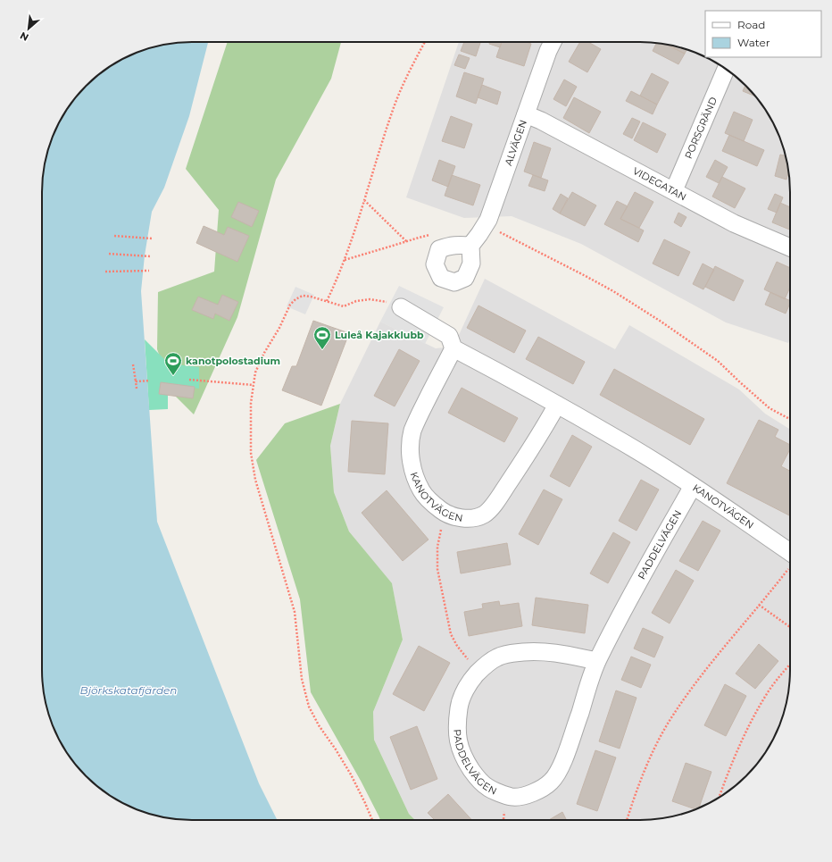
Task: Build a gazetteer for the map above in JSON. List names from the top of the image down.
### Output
{
  "streets": {
    "street": [
      "PORSGRÄND",
      "ALVÄGEN",
      "VIDEGATAN",
      "KANOTVÄGEN",
      "PADDELVÄGEN"
    ]
  },
  "crossings": [
    ["PORSGRÄND", "VIDEGATAN"],
    ["ALVÄGEN", "VIDEGATAN"],
    ["KANOTVÄGEN", "PADDELVÄGEN"]
  ],
  "water": ["Björkskatafjärden"],
  "places": {
    "sports": ["Luleå Kajakklubb", "kanotpolostadium"]
  },
  "legend": ["Road", "Water"],
  "north": "bottom left"
}
